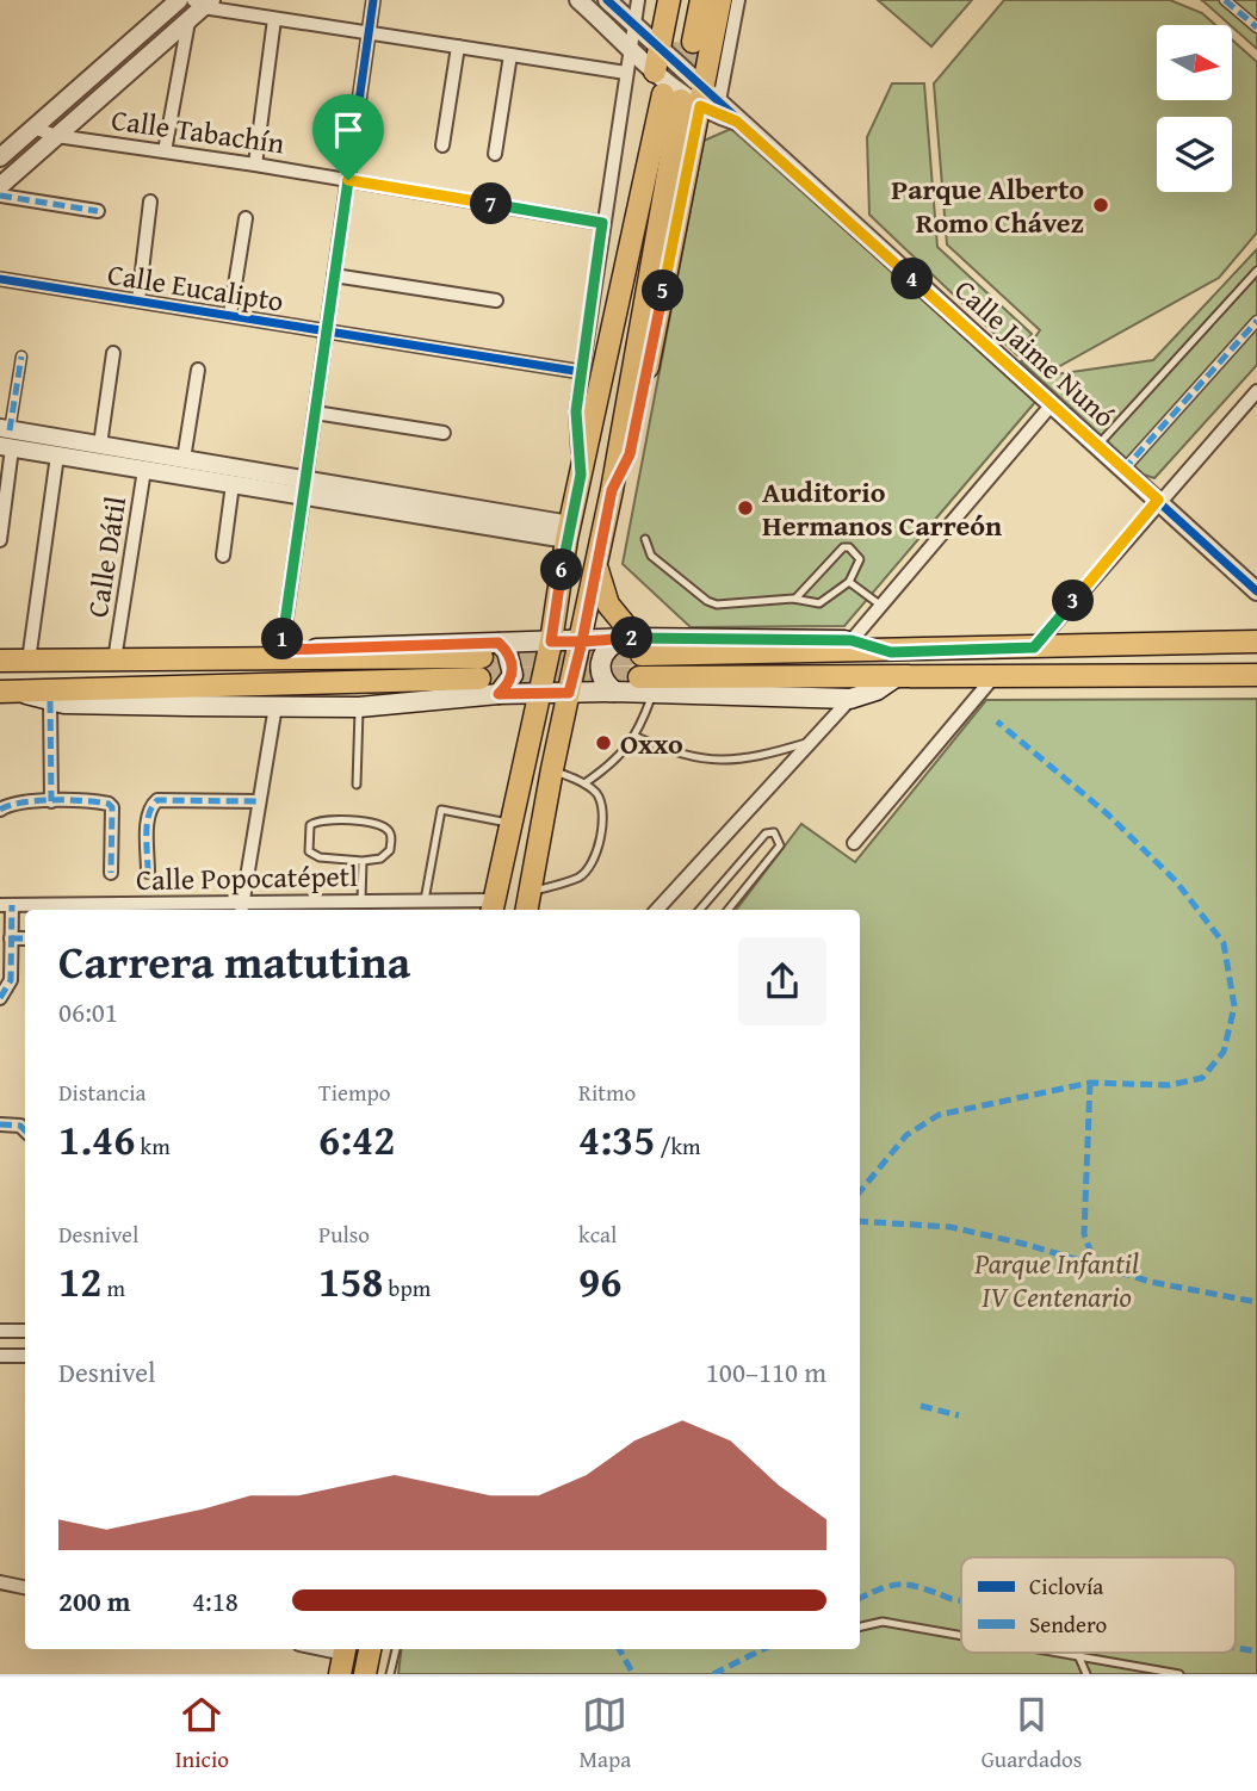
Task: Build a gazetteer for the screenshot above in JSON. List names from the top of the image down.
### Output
{
  "streets": {
    "street": [
      "Calle Tabachín",
      "Calle Eucalipto",
      "Calle Jaime Nunó",
      "Calle Dátil",
      "Calle Popocatépetl"
    ]
  },
  "parks": ["Parque Infantil IV Centenario"],
  "places": ["Parque Alberto Romo Chávez", "Auditorio Hermanos Carreón", "Oxxo"],
  "legend": ["Ciclovía", "Sendero"],
  "north": "right",
  "page": {
    "pins": [
      "7",
      "4",
      "5",
      "6",
      "3",
      "2",
      "1"
    ],
    "heading": ["Carrera matutina", "06:01"],
    "stats": [
      ["Distancia", "1.46 km"],
      ["Tiempo", "6:42"],
      ["Ritmo", "4:35 /km"],
      ["Desnivel", "12 m"],
      ["Pulso", "158 bpm"],
      ["kcal", "96"]
    ],
    "chart": ["Desnivel", "100–110 m"],
    "list": [
      {
        "name": "200 m",
        "note": "4:18"
      }
    ],
    "tabs": ["Inicio", "Mapa", "Guardados"]
  }
}
